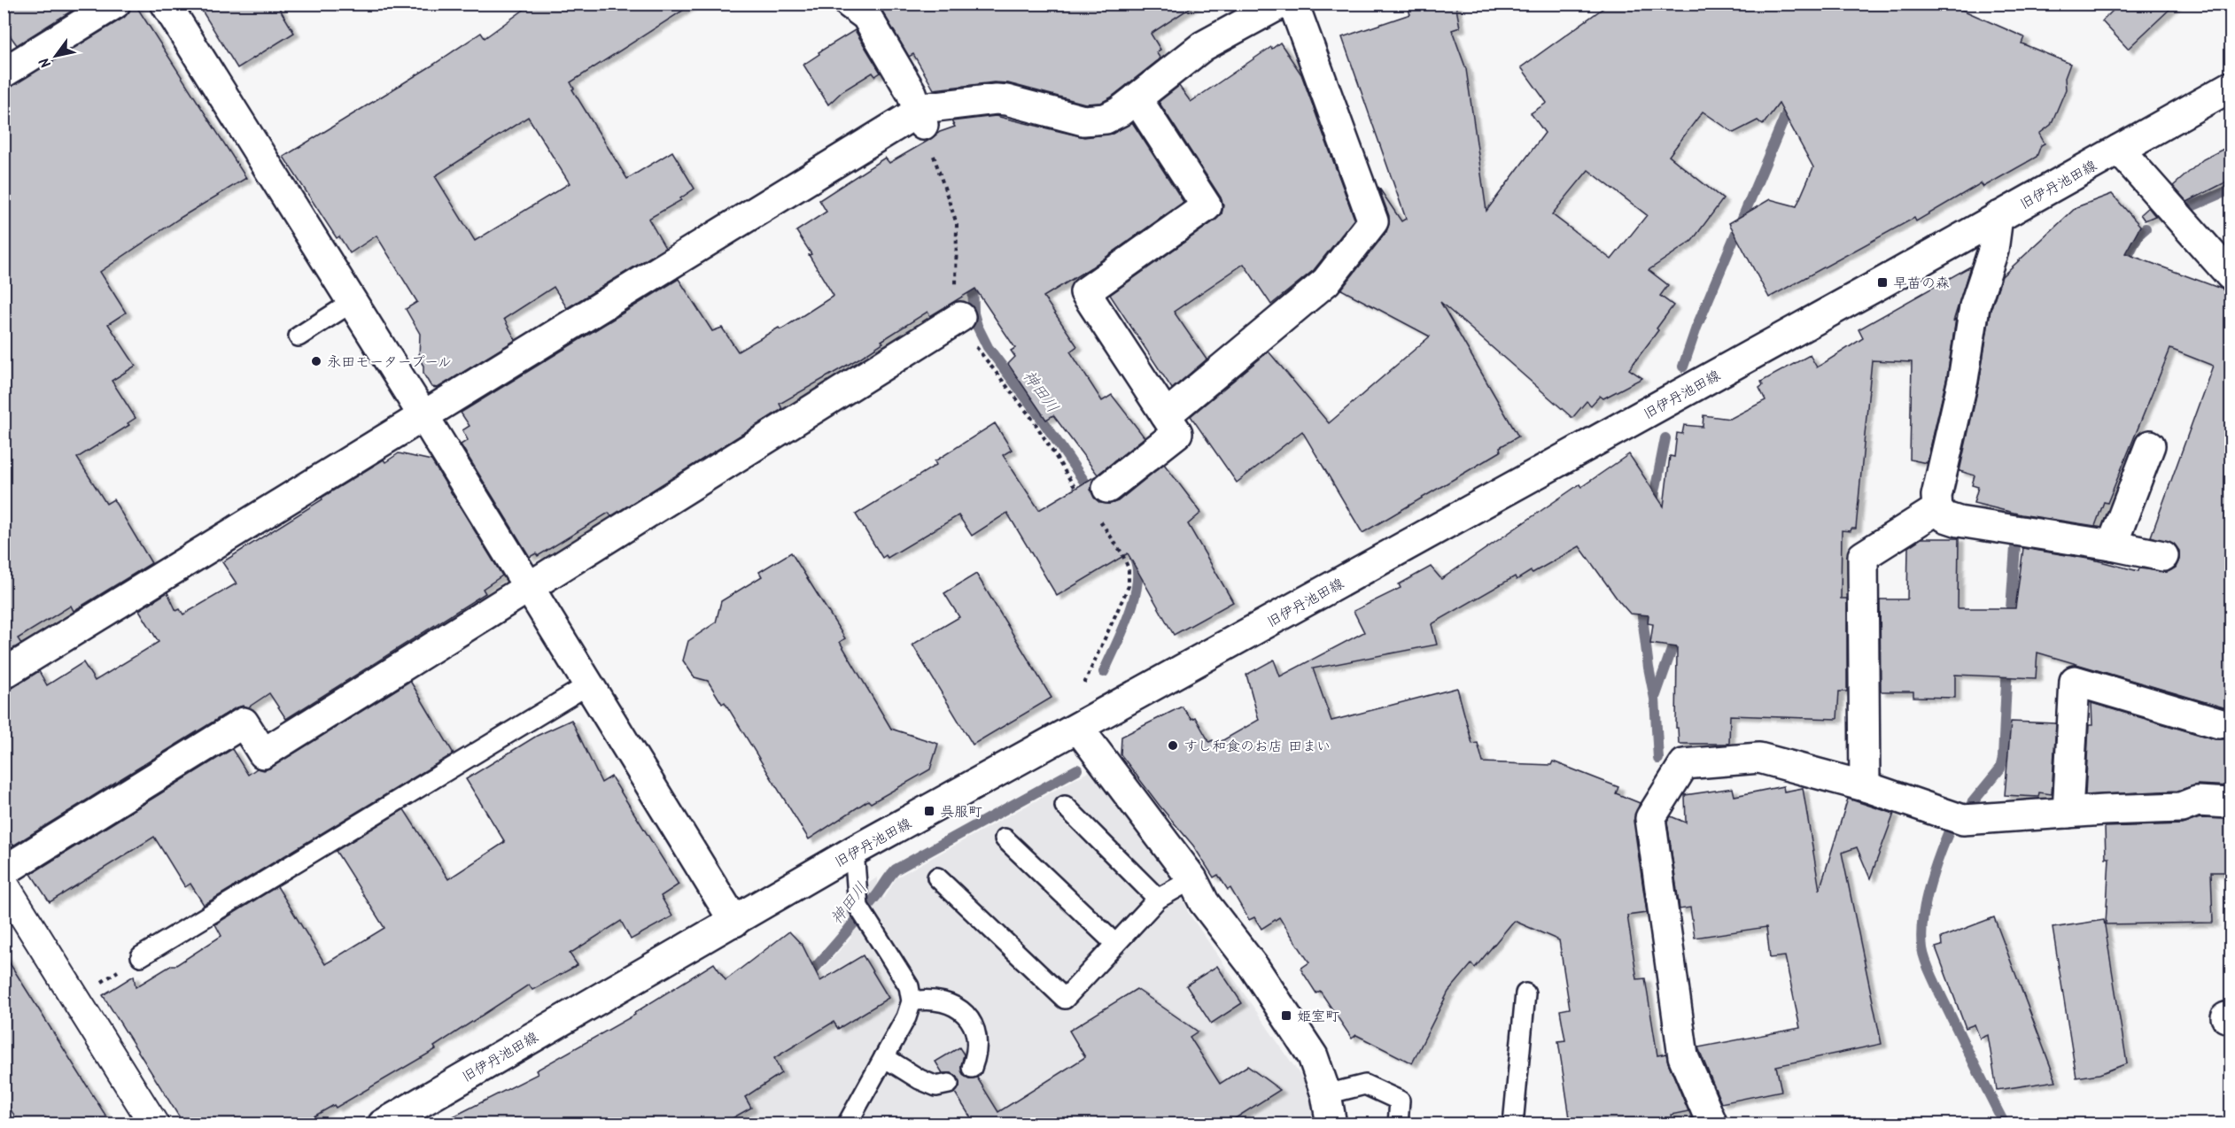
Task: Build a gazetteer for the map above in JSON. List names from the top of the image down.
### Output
{
  "streets": {
    "street": ["旧伊丹池田線"]
  },
  "water": ["神田川"],
  "places": {
    "transit": ["早苗の森", "呉服町", "姫室町"],
    "other": ["永田モータープール", "すし和食のお店 田まい"]
  },
  "north": "bottom left"
}
